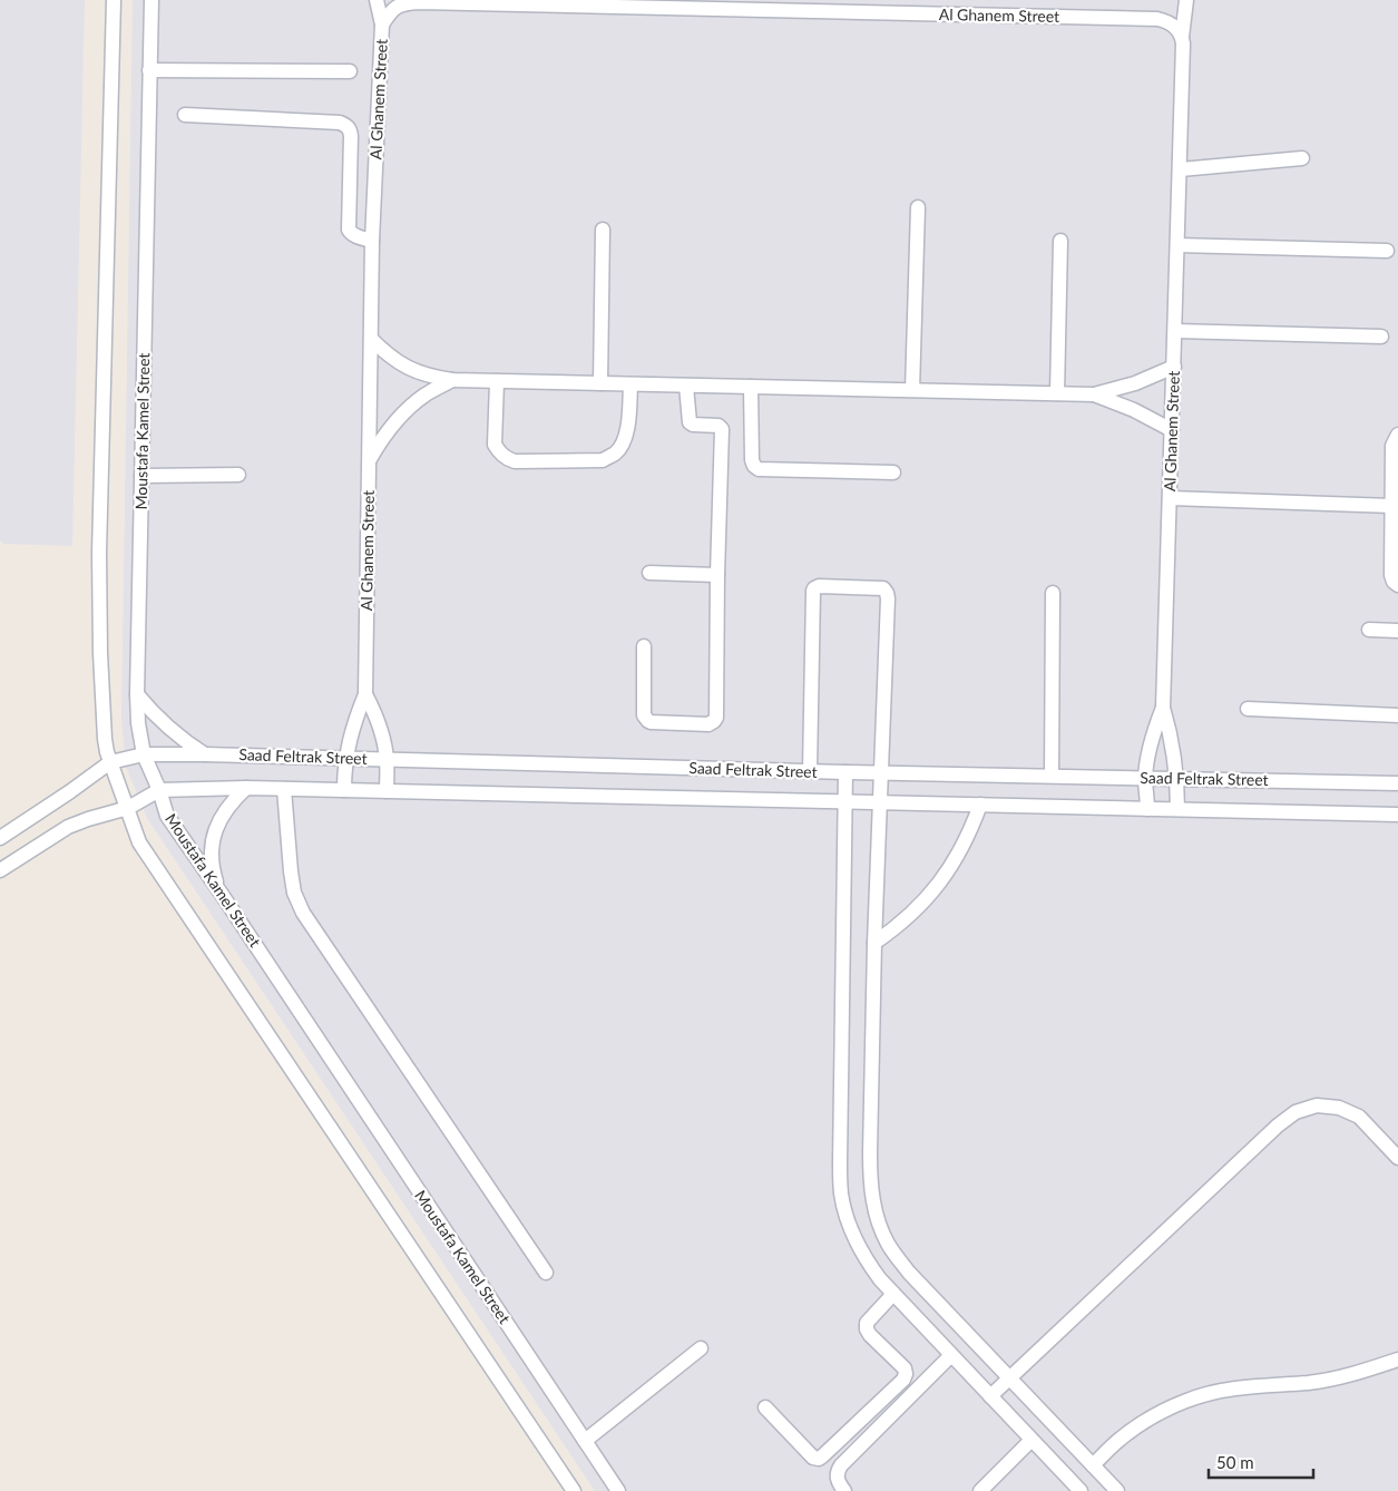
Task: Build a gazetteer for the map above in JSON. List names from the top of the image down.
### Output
{
  "streets": {
    "street": ["Al Ghanem Street", "Moustafa Kamel Street", "Saad Feltrak Street"]
  },
  "crossings": [
    ["Al Ghanem Street", "Saad Feltrak Street"],
    ["Moustafa Kamel Street", "Saad Feltrak Street"]
  ],
  "scale_bar": "50 m"
}
